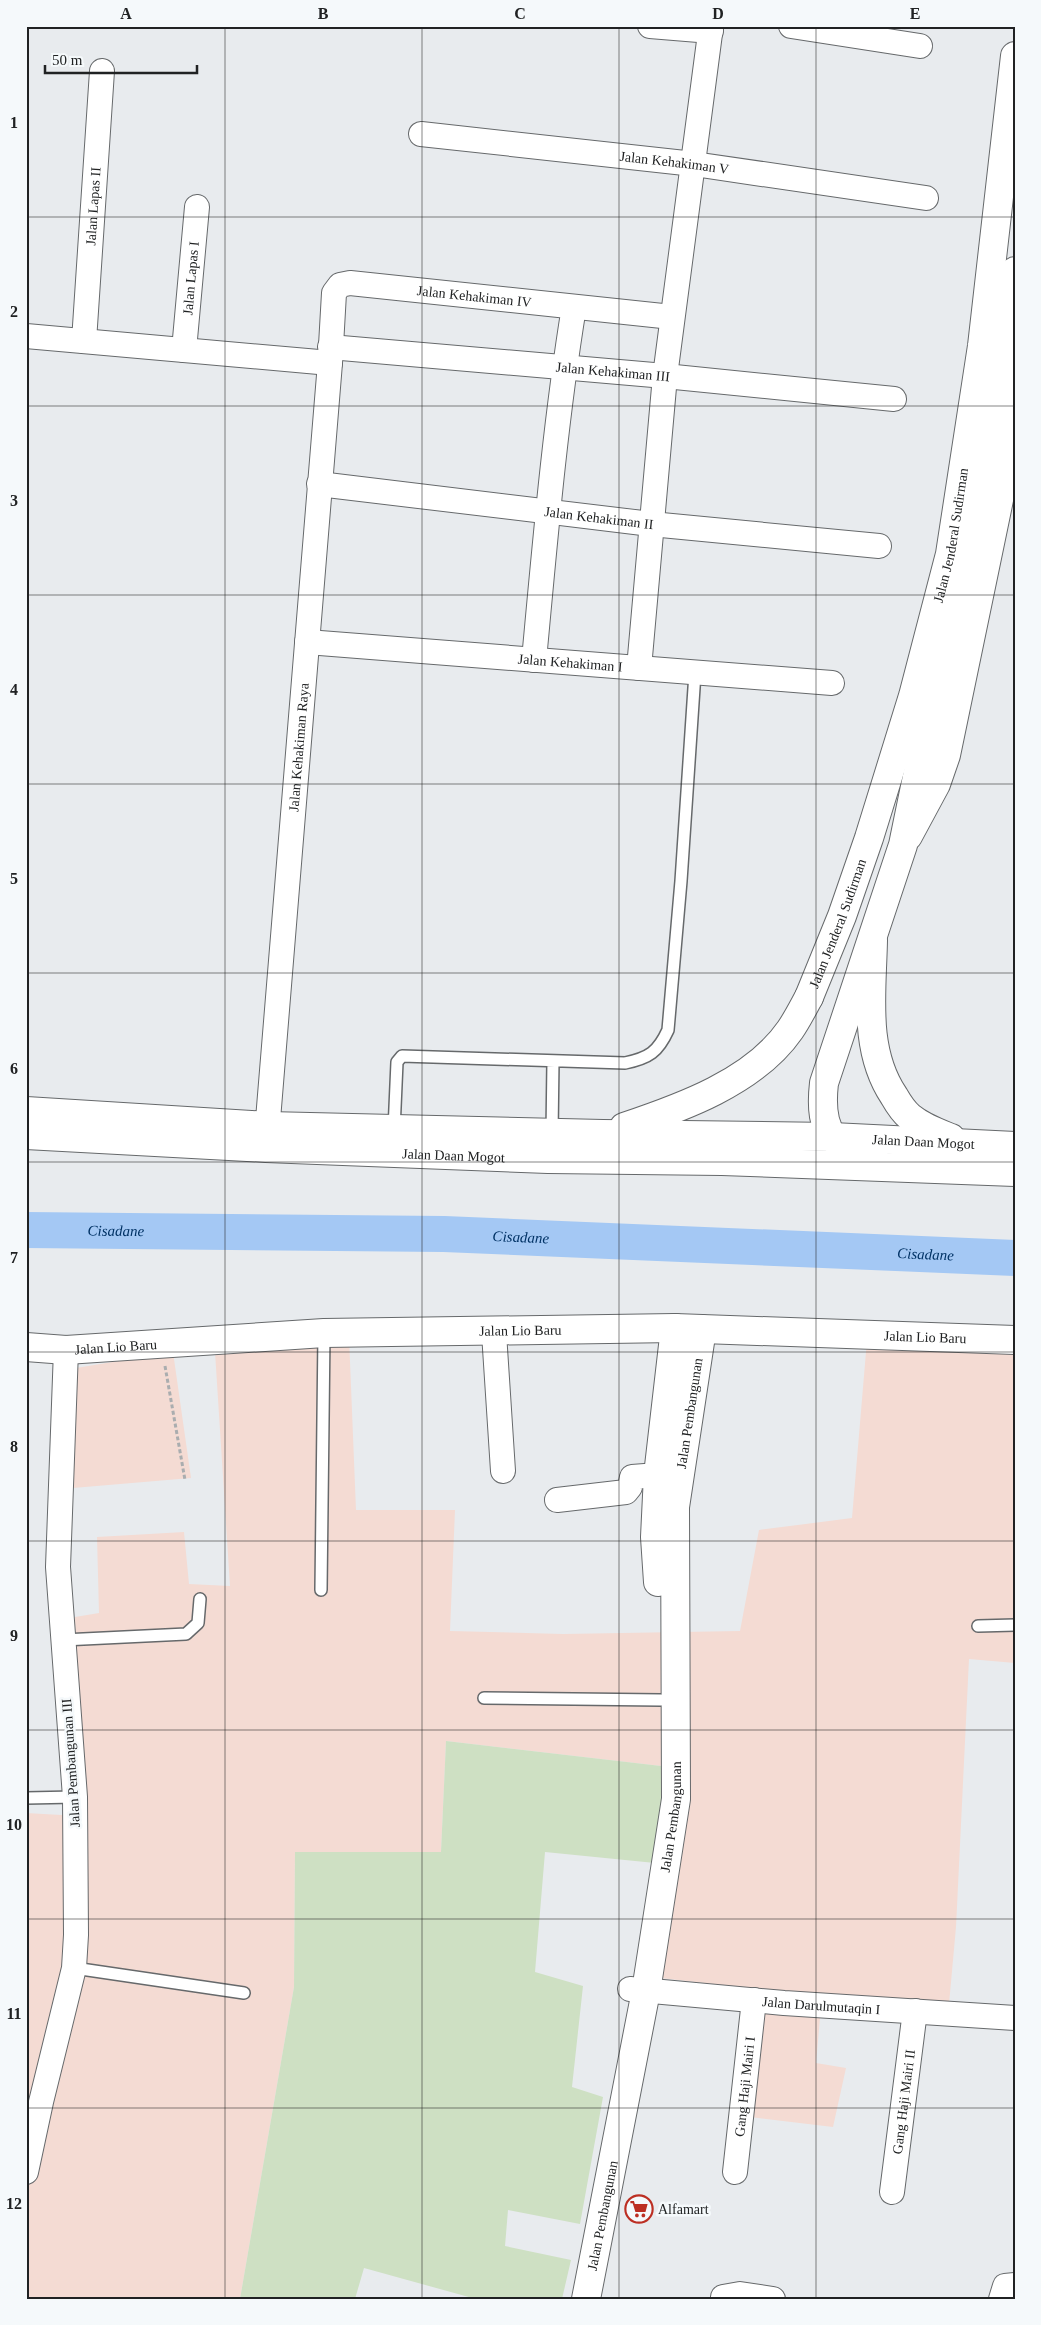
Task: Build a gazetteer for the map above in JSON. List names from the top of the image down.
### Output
{
  "streets": {
    "main road": [
      "Jalan Jenderal Sudirman",
      "Jalan Daan Mogot",
      "Jalan Lio Baru",
      "Jalan Pembangunan"
    ],
    "street": [
      "Jalan Kehakiman V",
      "Jalan Lapas II",
      "Jalan Lapas I",
      "Jalan Kehakiman IV",
      "Jalan Kehakiman III",
      "Jalan Kehakiman II",
      "Jalan Kehakiman I",
      "Jalan Kehakiman Raya",
      "Jalan Pembangunan III",
      "Jalan Darulmutaqin I",
      "Gang Haji Mairi I",
      "Gang Haji Mairi II"
    ]
  },
  "crossings": [
    ["Jalan Lapas II", "Jalan Kehakiman III"],
    ["Jalan Lapas I", "Jalan Kehakiman III"],
    ["Jalan Kehakiman IV", "Jalan Kehakiman III"],
    ["Jalan Kehakiman IV", "Jalan Kehakiman Raya"],
    ["Jalan Kehakiman III", "Jalan Kehakiman Raya"],
    ["Jalan Kehakiman II", "Jalan Kehakiman Raya"],
    ["Jalan Jenderal Sudirman", "Jalan Daan Mogot"],
    ["Jalan Kehakiman I", "Jalan Kehakiman Raya"],
    ["Jalan Kehakiman Raya", "Jalan Daan Mogot"],
    ["Jalan Lio Baru", "Jalan Pembangunan"],
    ["Jalan Lio Baru", "Jalan Pembangunan III"],
    ["Jalan Pembangunan", "Jalan Darulmutaqin I"],
    ["Jalan Darulmutaqin I", "Gang Haji Mairi I"],
    ["Jalan Darulmutaqin I", "Gang Haji Mairi II"]
  ],
  "water": ["Cisadane"],
  "places": {
    "supermarket": ["Alfamart"]
  },
  "scale_bar": "50 m",
  "grid": {
    "columns": [
      "A",
      "B",
      "C",
      "D",
      "E"
    ],
    "rows": [
      "1",
      "2",
      "3",
      "4",
      "5",
      "6",
      "7",
      "8",
      "9",
      "10",
      "11",
      "12"
    ]
  }
}
